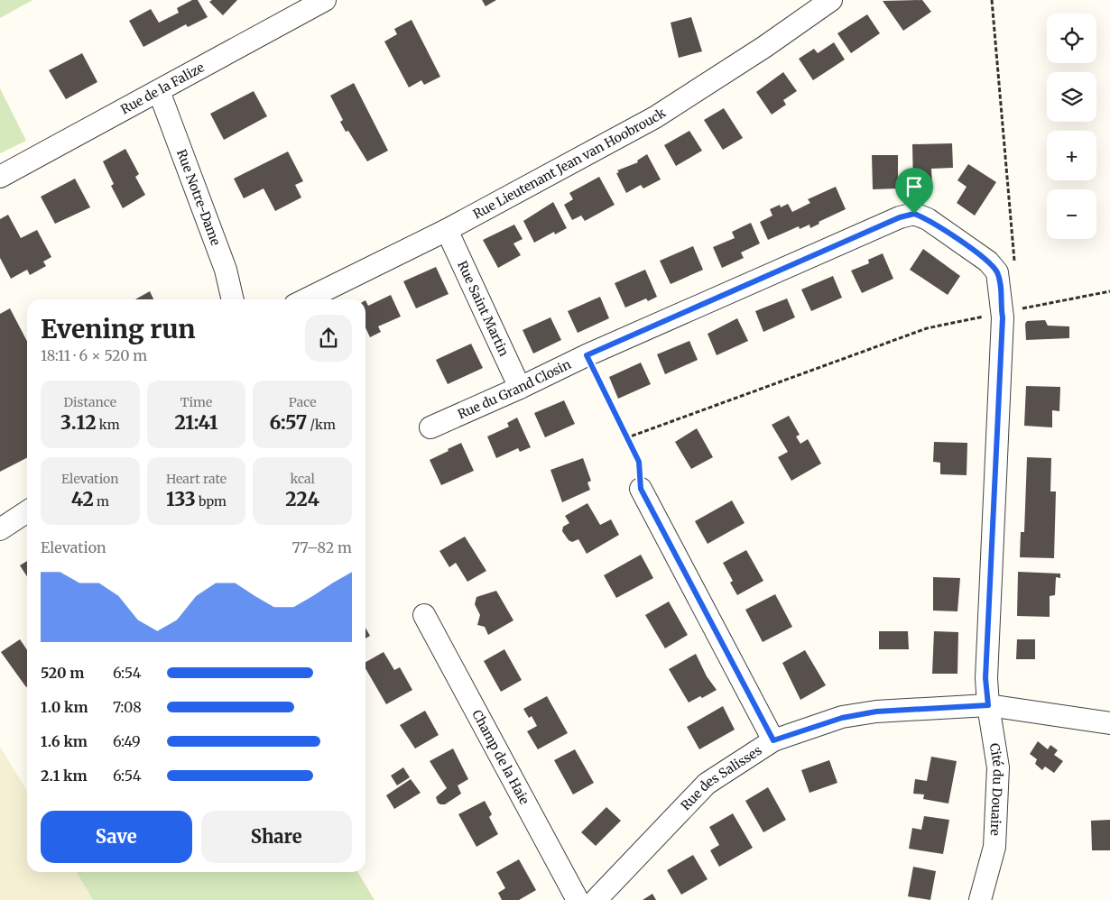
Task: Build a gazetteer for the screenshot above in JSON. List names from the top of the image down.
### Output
{
  "streets": {
    "street": [
      "Rue de la Falize",
      "Rue Lieutenant Jean van Hoobrouck",
      "Rue Notre-Dame",
      "Rue Saint Martin",
      "Rue du Grand Closin",
      "Champ de la Haie",
      "Rue des Salisses",
      "Cité du Douaire"
    ]
  },
  "crossings": [
    ["Rue de la Falize", "Rue Notre-Dame"],
    ["Rue Lieutenant Jean van Hoobrouck", "Rue Saint Martin"],
    ["Rue Saint Martin", "Rue du Grand Closin"],
    ["Rue des Salisses", "Cité du Douaire"]
  ],
  "page": {
    "map_buttons": ["+", "−"],
    "heading": ["Evening run", "18:11 · 6 × 520 m"],
    "stats": [
      ["Distance", "3.12 km"],
      ["Time", "21:41"],
      ["Pace", "6:57 /km"],
      ["Elevation", "42 m"],
      ["Heart rate", "133 bpm"],
      ["kcal", "224"]
    ],
    "chart": ["Elevation", "77–82 m"],
    "list": [
      {
        "name": "520 m",
        "note": "6:54"
      },
      {
        "name": "1.0 km",
        "note": "7:08"
      },
      {
        "name": "1.6 km",
        "note": "6:49"
      },
      {
        "name": "2.1 km",
        "note": "6:54"
      }
    ],
    "buttons": ["Save", "Share"]
  }
}
